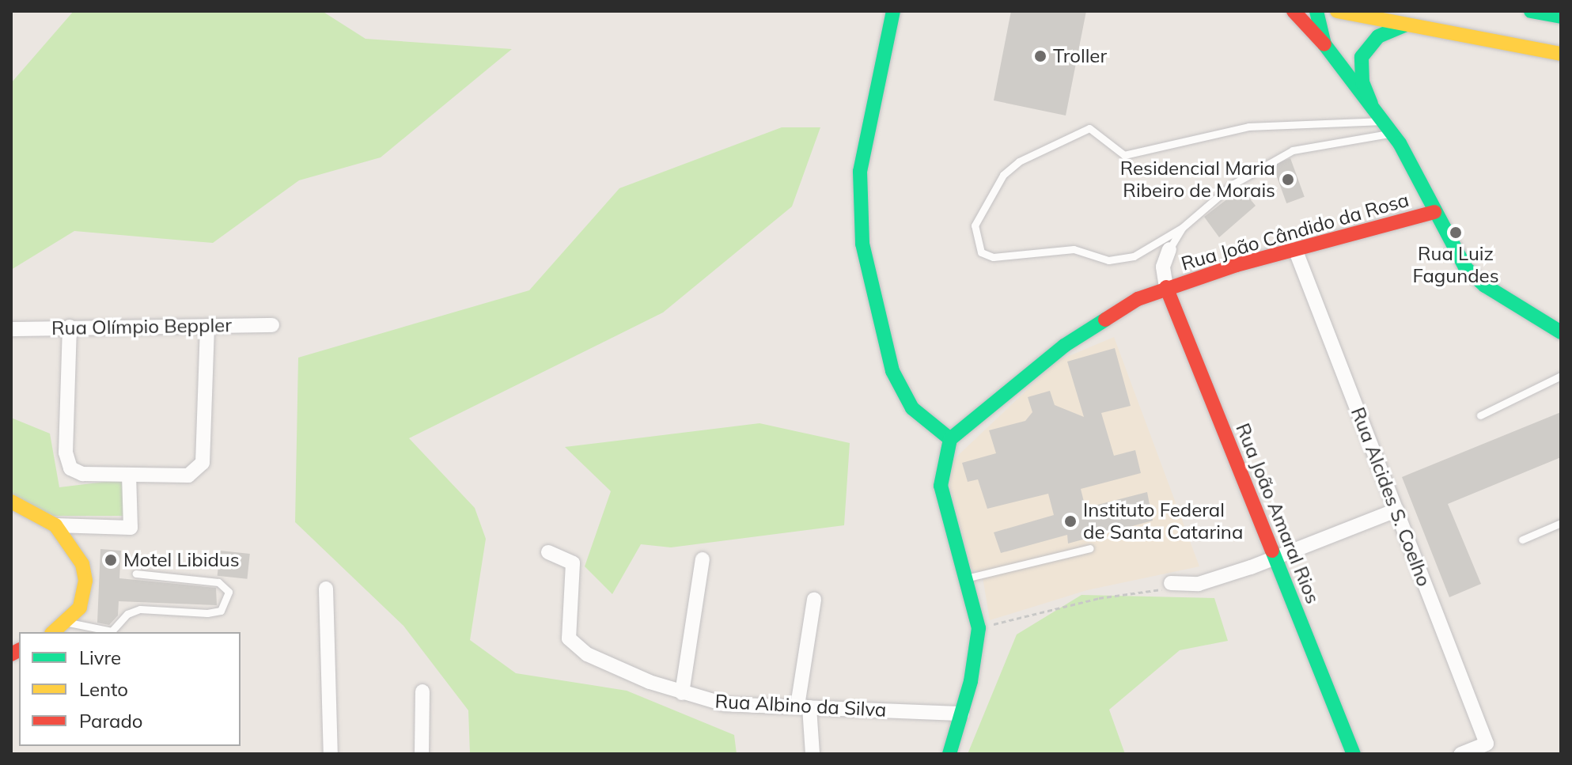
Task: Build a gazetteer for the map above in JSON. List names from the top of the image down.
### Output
{
  "streets": {
    "main road": ["Rua João Cândido da Rosa", "Rua João Amaral Rios"],
    "street": ["Rua Olímpio Beppler", "Rua Alcides S. Coelho", "Rua Albino da Silva"]
  },
  "crossings": [
    ["Rua João Cândido da Rosa", "Rua Alcides S. Coelho"],
    ["Rua João Cândido da Rosa", "Rua João Amaral Rios"]
  ],
  "places": [
    "Troller",
    "Residencial Maria Ribeiro de Morais",
    "Rua Luiz Fagundes",
    "Instituto Federal de Santa Catarina",
    "Motel Libidus"
  ],
  "legend": ["Livre", "Lento", "Parado"]
}
